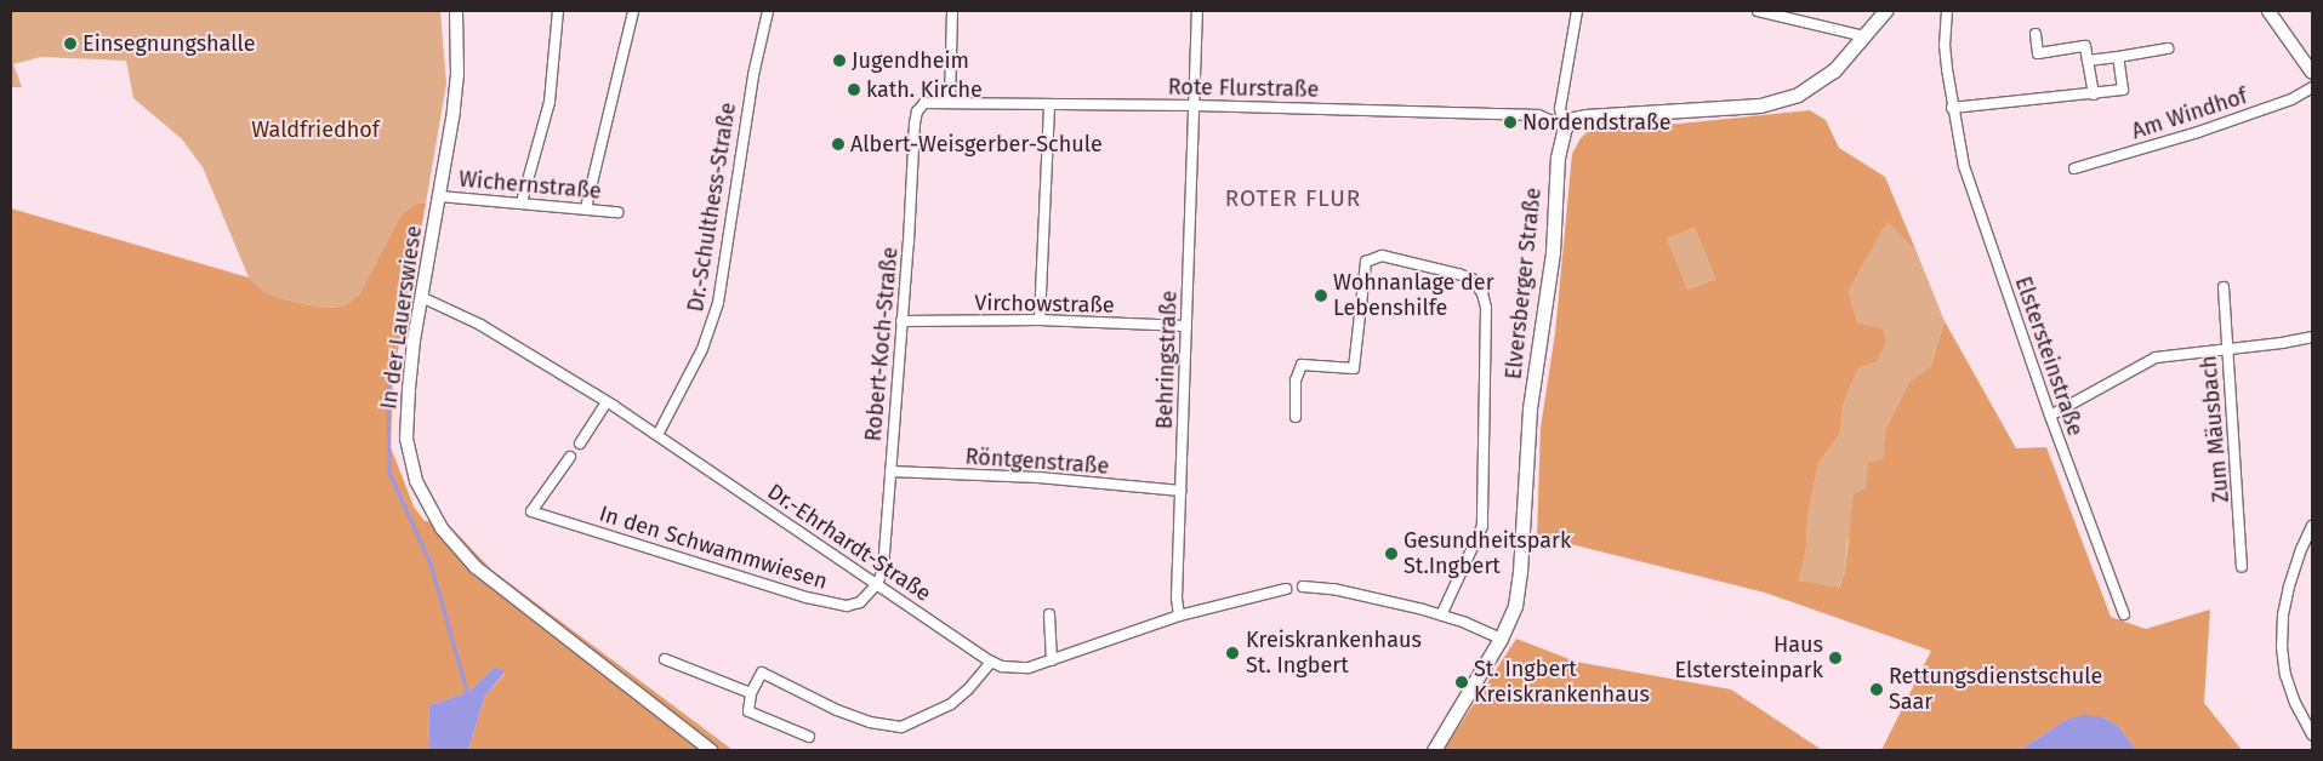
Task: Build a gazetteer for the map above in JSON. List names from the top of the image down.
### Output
{
  "streets": {
    "main road": ["Elversberger Straße"],
    "street": [
      "Rote Flurstraße",
      "Am Windhof",
      "Wichernstraße",
      "Dr.-Schulthess-Straße",
      "Virchowstraße",
      "In der Lauerswiese",
      "Robert-Koch-Straße",
      "Elstersteinstraße",
      "Behringstraße",
      "Zum Mäusbach",
      "Röntgenstraße",
      "Dr.-Ehrhardt-Straße",
      "In den Schwammwiesen"
    ]
  },
  "crossings": [
    ["Rote Flurstraße", "Elversberger Straße"],
    ["Rote Flurstraße", "Robert-Koch-Straße"],
    ["Rote Flurstraße", "Behringstraße"],
    ["Wichernstraße", "In der Lauerswiese"],
    ["Dr.-Schulthess-Straße", "Dr.-Ehrhardt-Straße"],
    ["Virchowstraße", "Robert-Koch-Straße"],
    ["Virchowstraße", "Behringstraße"],
    ["In der Lauerswiese", "Dr.-Ehrhardt-Straße"],
    ["Robert-Koch-Straße", "Röntgenstraße"],
    ["Robert-Koch-Straße", "Dr.-Ehrhardt-Straße"],
    ["Robert-Koch-Straße", "In den Schwammwiesen"],
    ["Behringstraße", "Röntgenstraße"],
    ["Behringstraße", "Dr.-Ehrhardt-Straße"],
    ["Dr.-Ehrhardt-Straße", "In den Schwammwiesen"]
  ],
  "districts": ["ROTER FLUR"],
  "parks": ["Waldfriedhof"],
  "places": [
    "Einsegnungshalle",
    "Jugendheim",
    "kath. Kirche",
    "Nordendstraße",
    "Albert-Weisgerber-Schule",
    "Wohnanlage der Lebenshilfe",
    "Gesundheitspark St.Ingbert",
    "Kreiskrankenhaus St. Ingbert",
    "Haus Elstersteinpark",
    "St. Ingbert Kreiskrankenhaus",
    "Rettungsdienstschule Saar"
  ]
}
